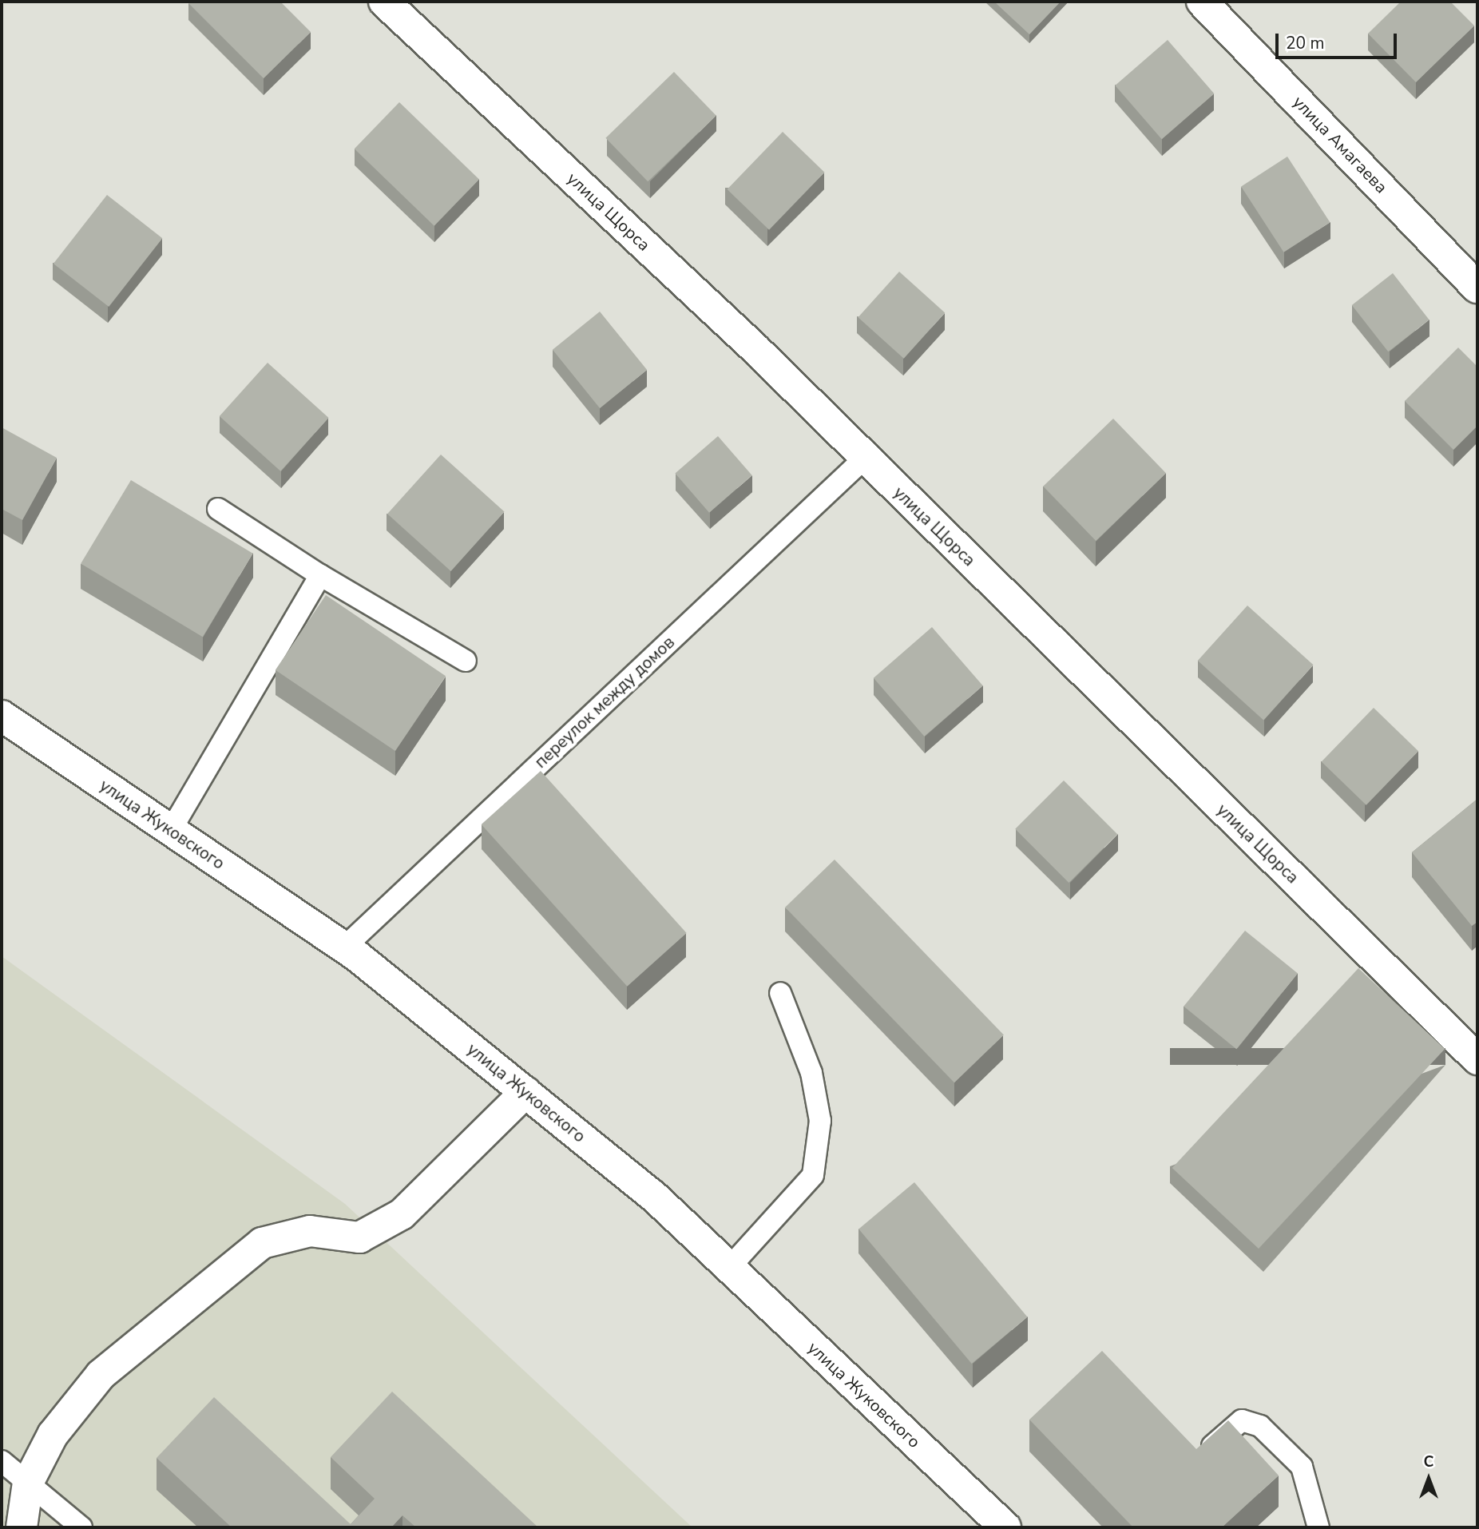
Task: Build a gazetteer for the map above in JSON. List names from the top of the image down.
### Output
{
  "streets": {
    "street": ["улица Амагаева", "улица Щорса", "улица Жуковского"],
    "lane": ["переулок между домов"]
  },
  "crossings": [
    ["улица Щорса", "переулок между домов"],
    ["переулок между домов", "улица Жуковского"]
  ],
  "scale_bar": "20 m",
  "north": "top"
}
